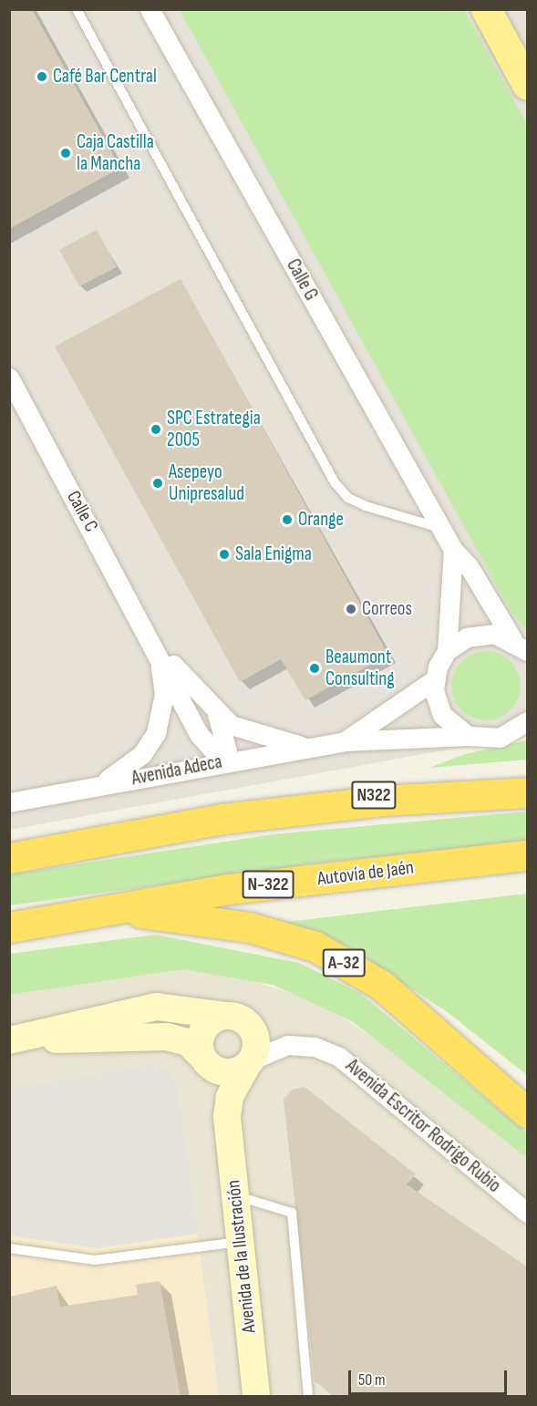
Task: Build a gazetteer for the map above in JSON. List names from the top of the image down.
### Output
{
  "streets": {
    "highway": [
      "N322",
      "Autovía de Jaén",
      "N-322",
      "A-32"
    ],
    "street": [
      "Calle G",
      "Calle C",
      "Avenida Adeca",
      "Avenida Escritor Rodrigo Rubio",
      "Avenida de la Ilustración"
    ]
  },
  "crossings": [
    ["Calle C", "Avenida Adeca"],
    ["Autovía de Jaén", "A-32"],
    ["Avenida Escritor Rodrigo Rubio", "Avenida de la Ilustración"]
  ],
  "places": [
    "Café Bar Central",
    "Caja Castilla la Mancha",
    "SPC Estrategia 2005",
    "Asepeyo Unipresalud",
    "Orange",
    "Sala Enigma",
    "Correos",
    "Beaumont Consulting"
  ],
  "scale_bar": "50 m"
}
